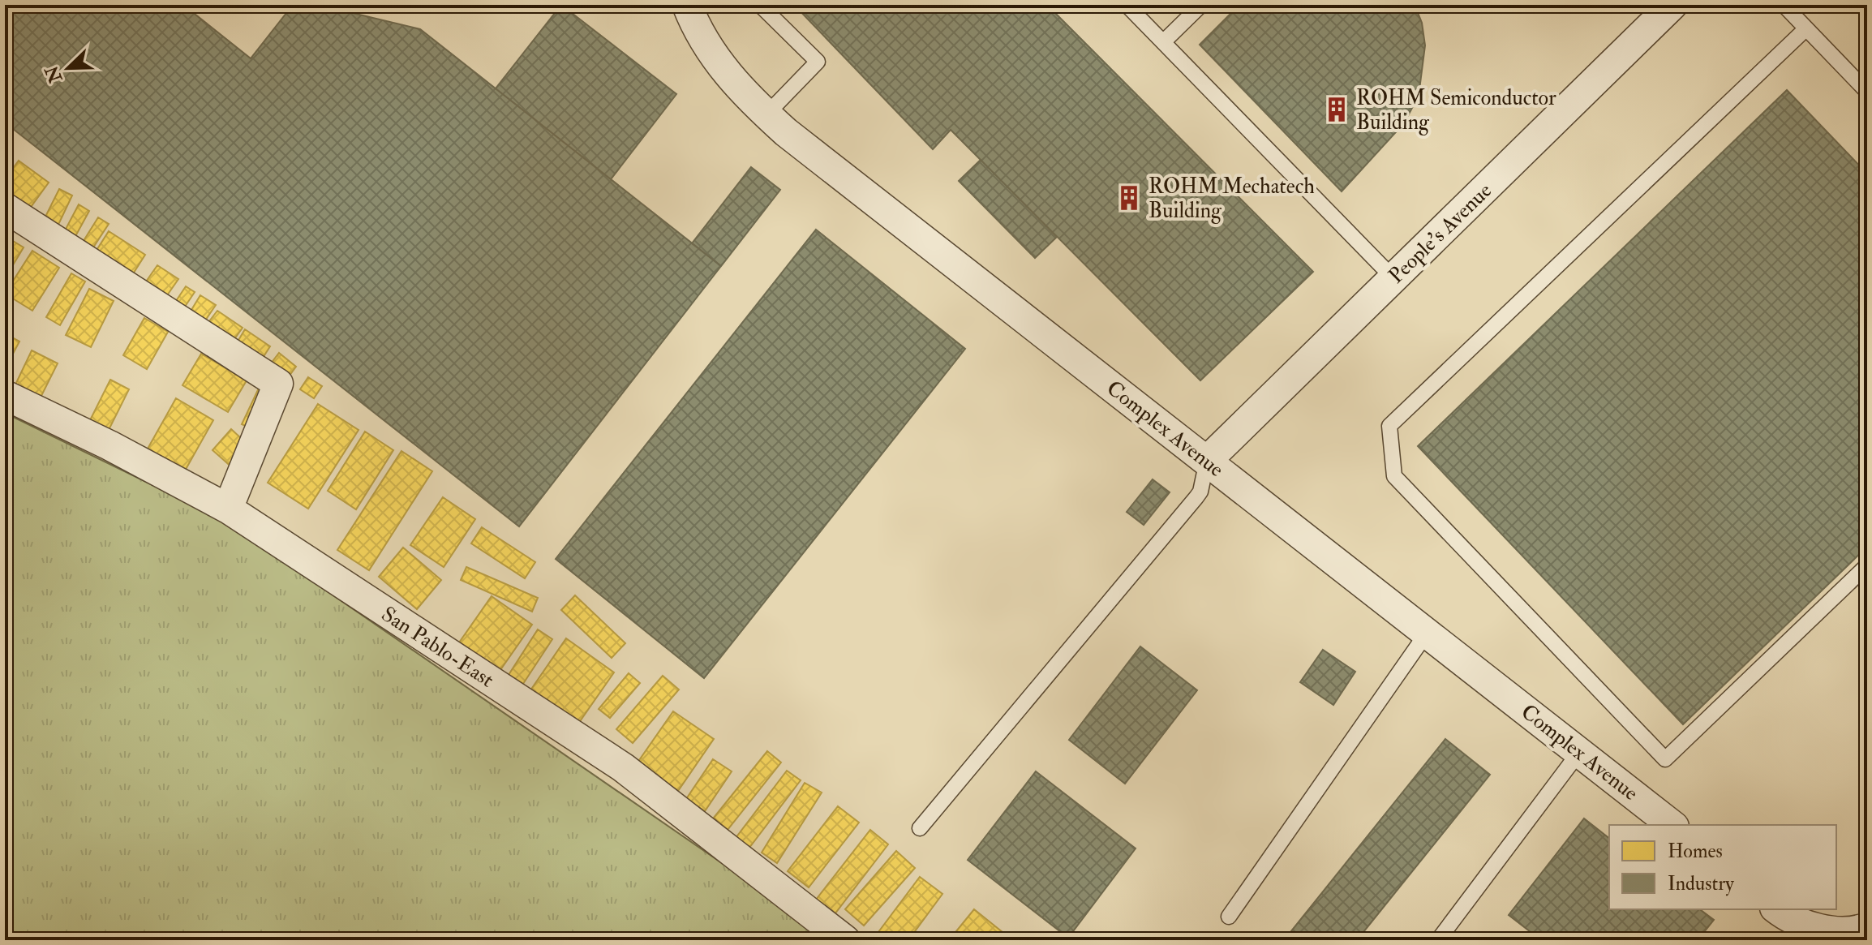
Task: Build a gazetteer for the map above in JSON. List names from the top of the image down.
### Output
{
  "streets": {
    "street": ["People's Avenue", "Complex Avenue", "San Pablo-East"]
  },
  "crossings": [
    ["People's Avenue", "Complex Avenue"]
  ],
  "places": {
    "building": ["ROHM Semiconductor Building", "ROHM Mechatech Building"]
  },
  "legend": ["Homes", "Industry"],
  "north": "bottom left"
}
